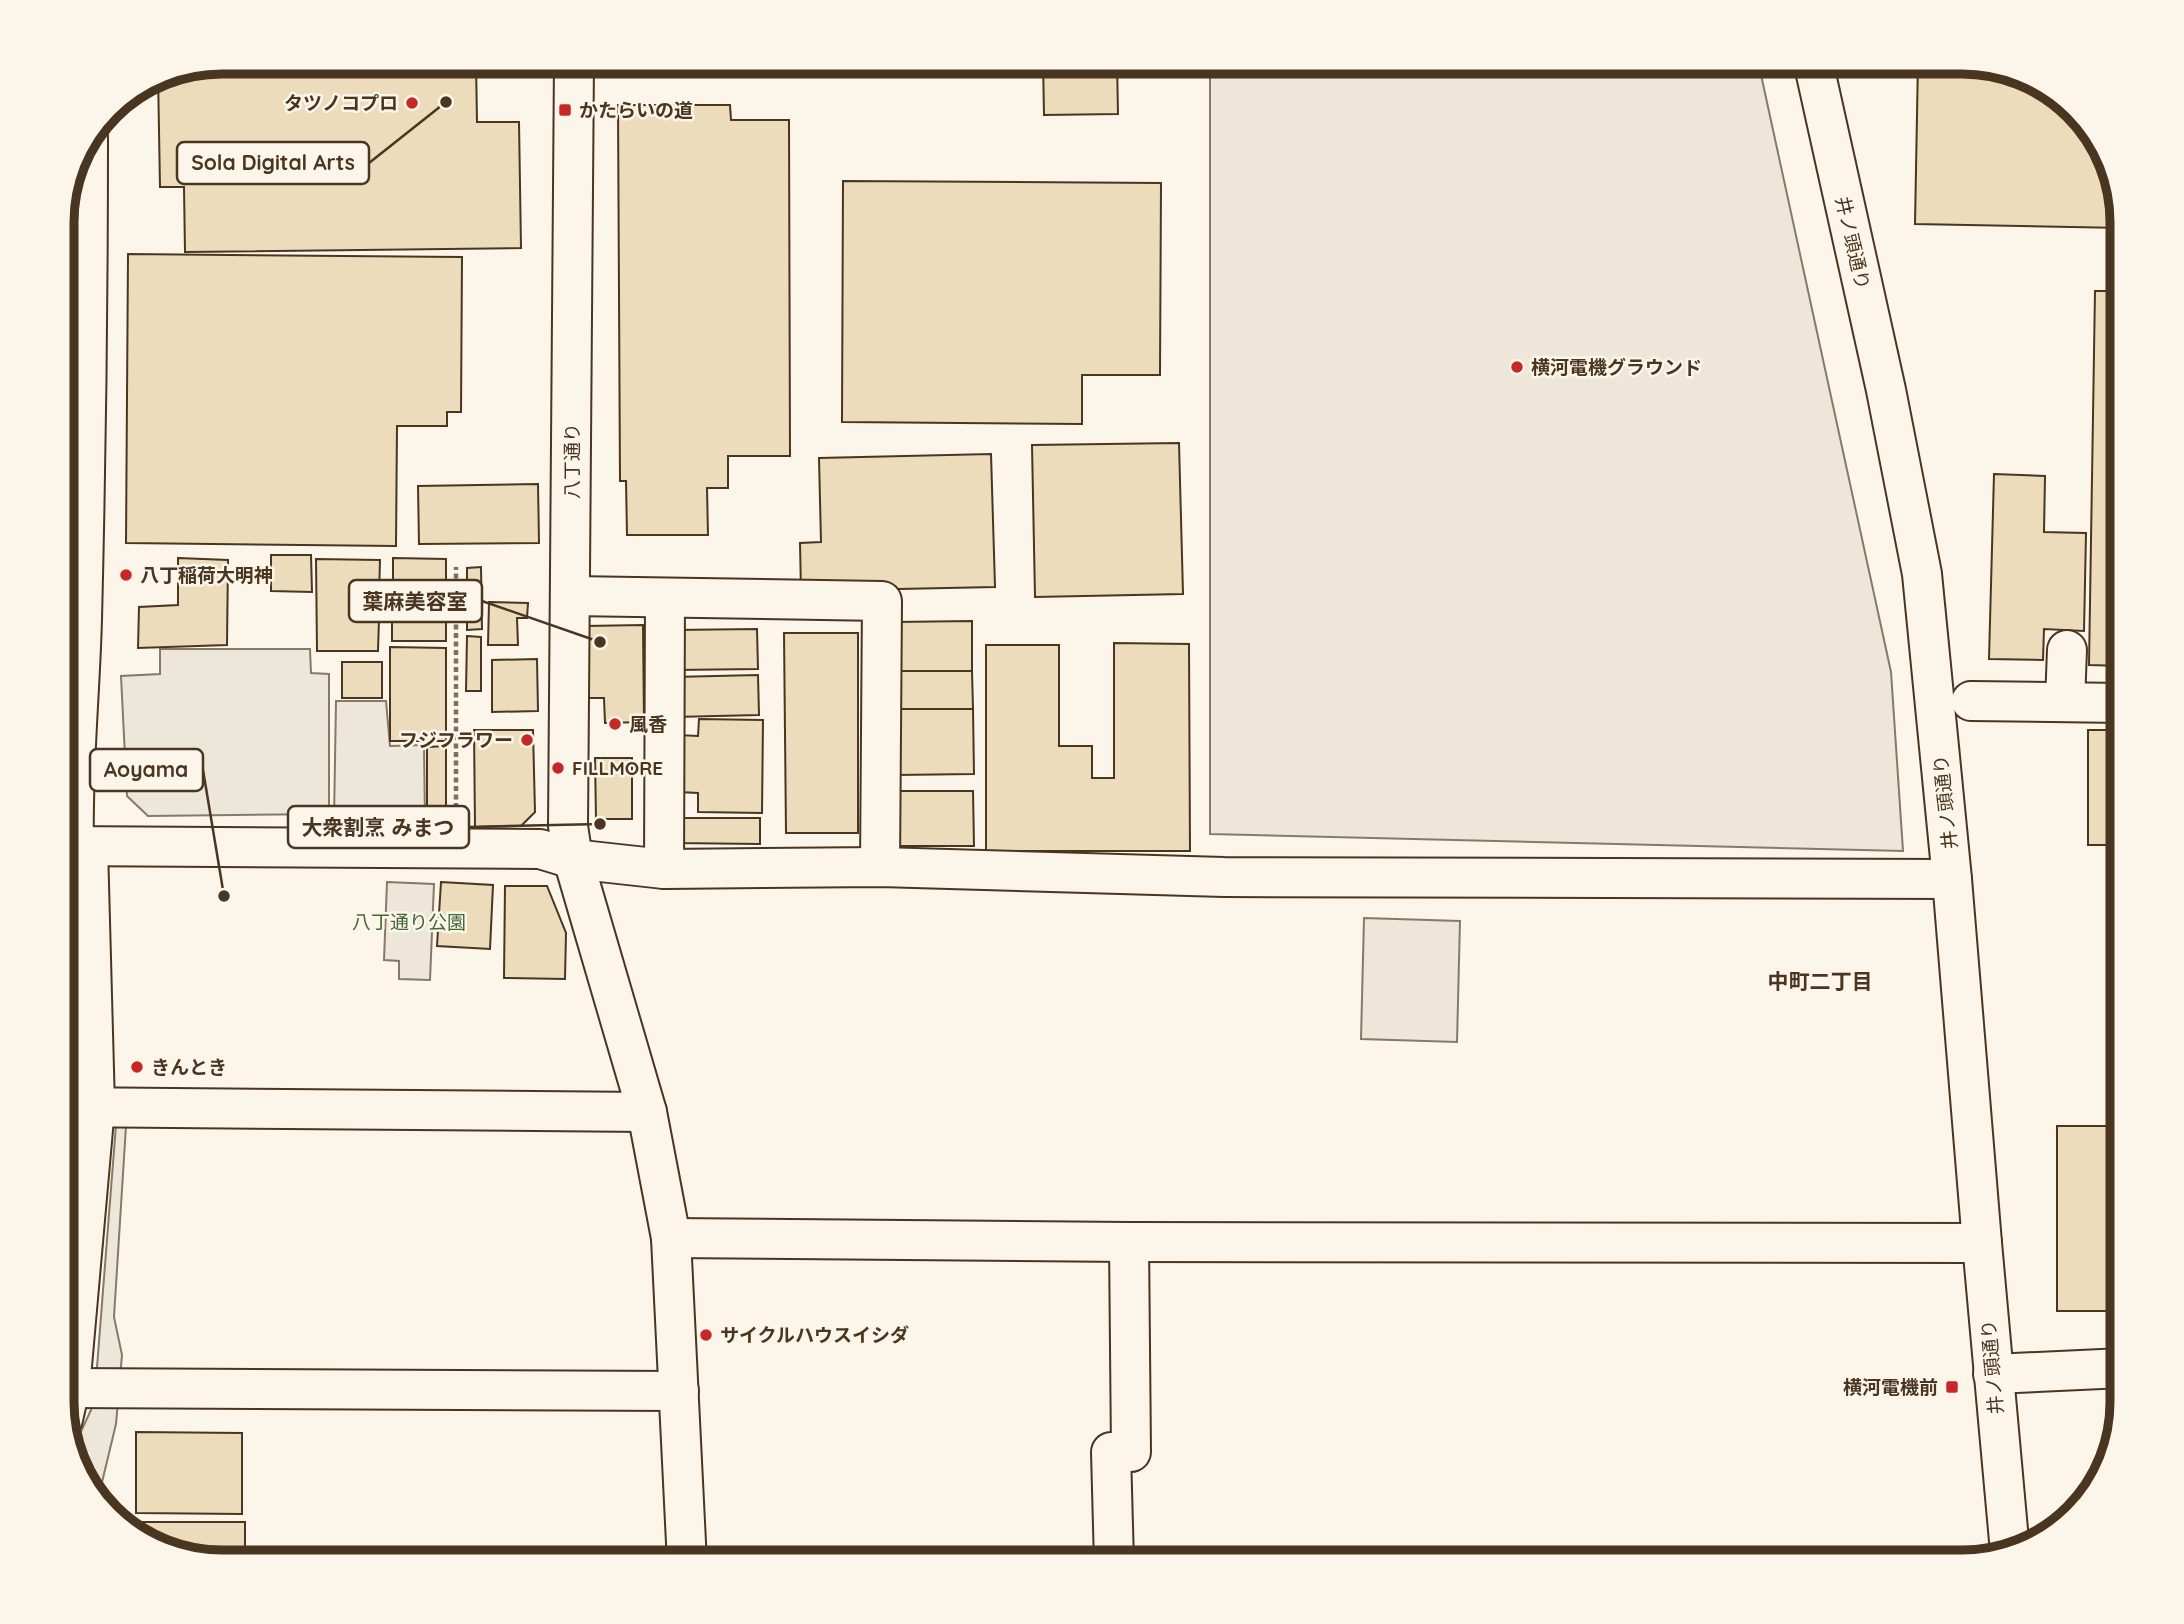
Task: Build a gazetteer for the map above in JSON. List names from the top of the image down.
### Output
{
  "streets": {
    "street": ["井ノ頭通り", "八丁通り"]
  },
  "districts": ["中町二丁目"],
  "parks": ["八丁通り公園"],
  "places": {
    "other": [
      "Sola Digital Arts",
      "タツノコプロ",
      "横河電機グラウンド",
      "八丁稲荷大明神",
      "葉麻美容室",
      "風香",
      "フジフラワー",
      "FILLMORE",
      "大衆割烹 みまつ",
      "Aoyama",
      "きんとき",
      "サイクルハウスイシダ"
    ],
    "transit": ["かたらいの道", "横河電機前"]
  }
}
